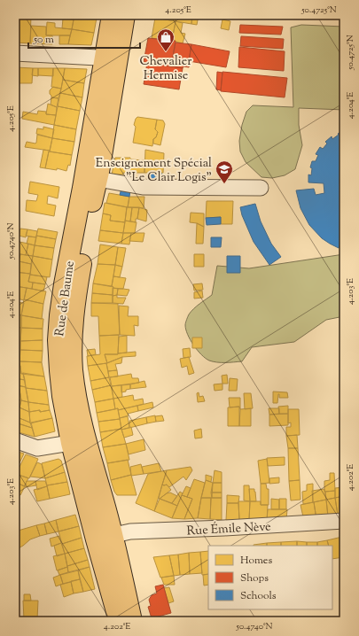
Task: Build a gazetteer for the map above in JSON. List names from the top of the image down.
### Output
{
  "streets": {
    "main road": ["Rue de Baume"],
    "street": ["Rue Émile Nève"]
  },
  "crossings": [
    ["Rue de Baume", "Rue Émile Nève"]
  ],
  "places": {
    "shop": ["Chevalier Hermise"],
    "school or university": ["Enseignement Spécial \"Le Clair Logis\""]
  },
  "legend": ["Homes", "Shops", "Schools"],
  "scale_bar": "50 m",
  "coordinates": [
    "4.205°E",
    "50.4725°N",
    "4.204°E",
    "50.4740°N",
    "4.203°E",
    "4.202°E"
  ]
}
